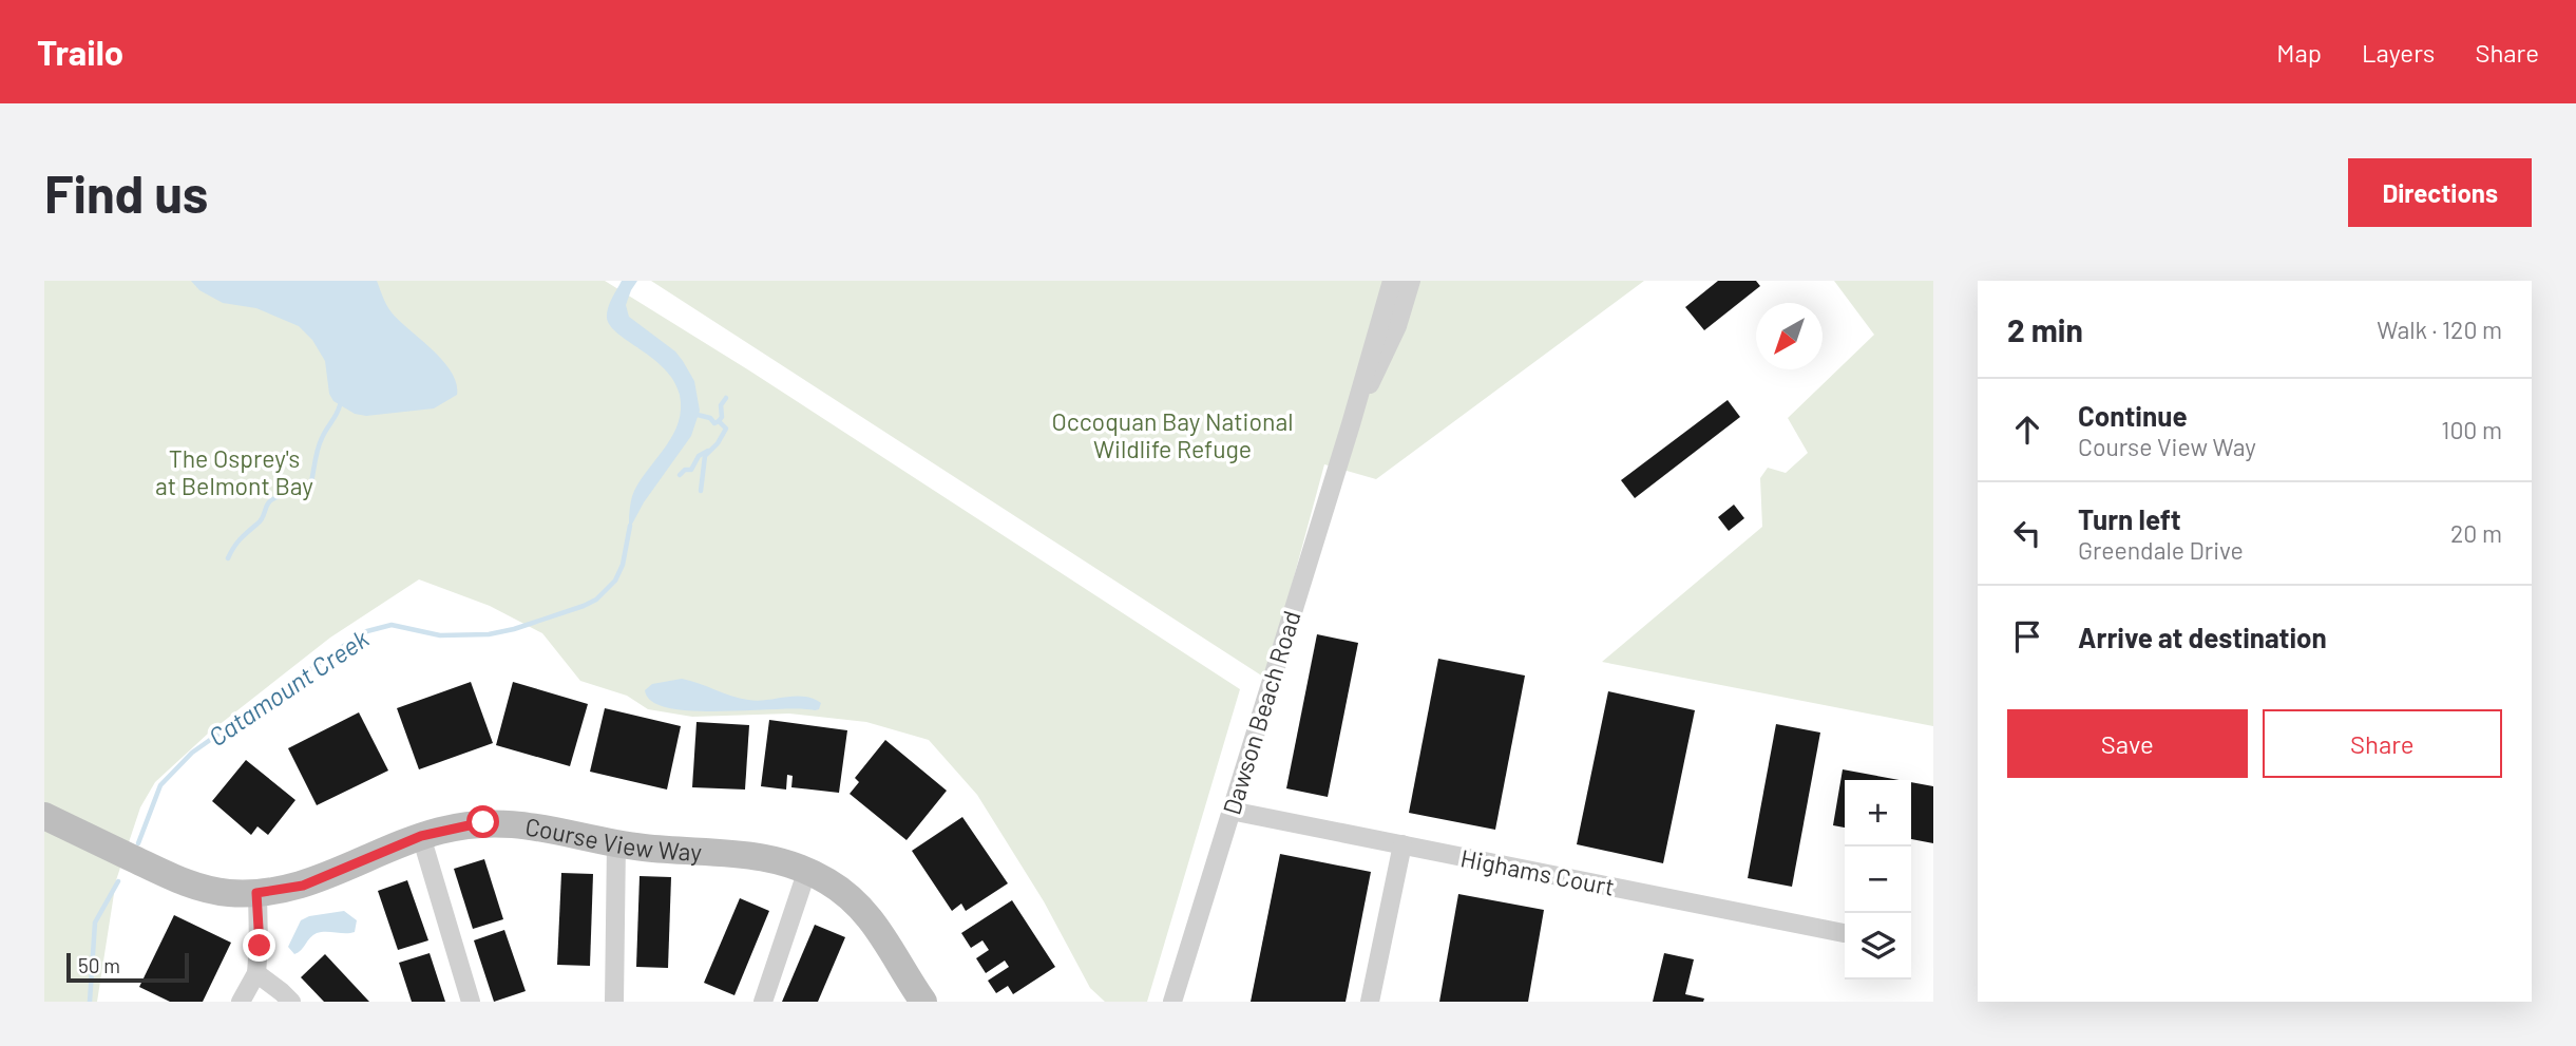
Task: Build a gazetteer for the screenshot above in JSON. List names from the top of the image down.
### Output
{
  "streets": {
    "street": ["Dawson Beach Road", "Course View Way", "Highams Court"]
  },
  "crossings": [
    ["Dawson Beach Road", "Highams Court"]
  ],
  "water": ["Catamount Creek"],
  "parks": ["Occoquan Bay National Wildlife Refuge", "The Osprey's at Belmont Bay"],
  "scale_bar": "50 m",
  "north": "bottom left",
  "page": {
    "header": "Trailo",
    "nav": ["Map", "Layers", "Share"],
    "buttons": [
      "Directions",
      ["Save", "Share"]
    ],
    "title": "Find us",
    "heading": ["2 min", "Walk · 120 m"],
    "list": [
      ["Continue", "Course View Way", "100 m"],
      ["Turn left", "Greendale Drive", "20 m"],
      "Arrive at destination"
    ],
    "map_buttons": ["+", "−"],
    "scale": "50 m"
  }
}
